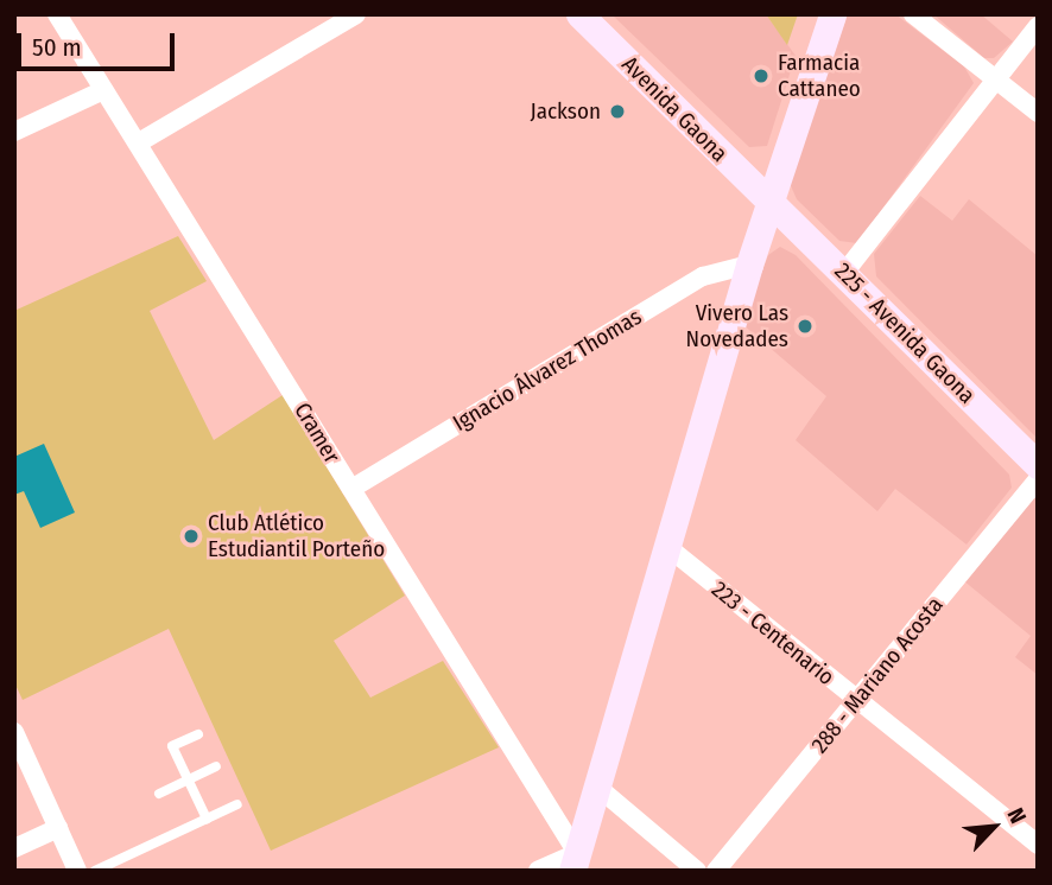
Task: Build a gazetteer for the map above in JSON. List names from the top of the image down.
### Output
{
  "streets": {
    "main road": ["Avenida Gaona", "225 - Avenida Gaona"],
    "street": [
      "Ignacio Álvarez Thomas",
      "Cramer",
      "223 - Centenario",
      "288 - Mariano Acosta"
    ]
  },
  "crossings": [
    ["Avenida Gaona", "225 - Avenida Gaona"],
    ["Ignacio Álvarez Thomas", "Cramer"],
    ["223 - Centenario", "288 - Mariano Acosta"]
  ],
  "places": [
    "Farmacia Cattaneo",
    "Jackson",
    "Vivero Las Novedades",
    "Club Atlético Estudiantil Porteño"
  ],
  "scale_bar": "50 m",
  "north": "top right"
}
